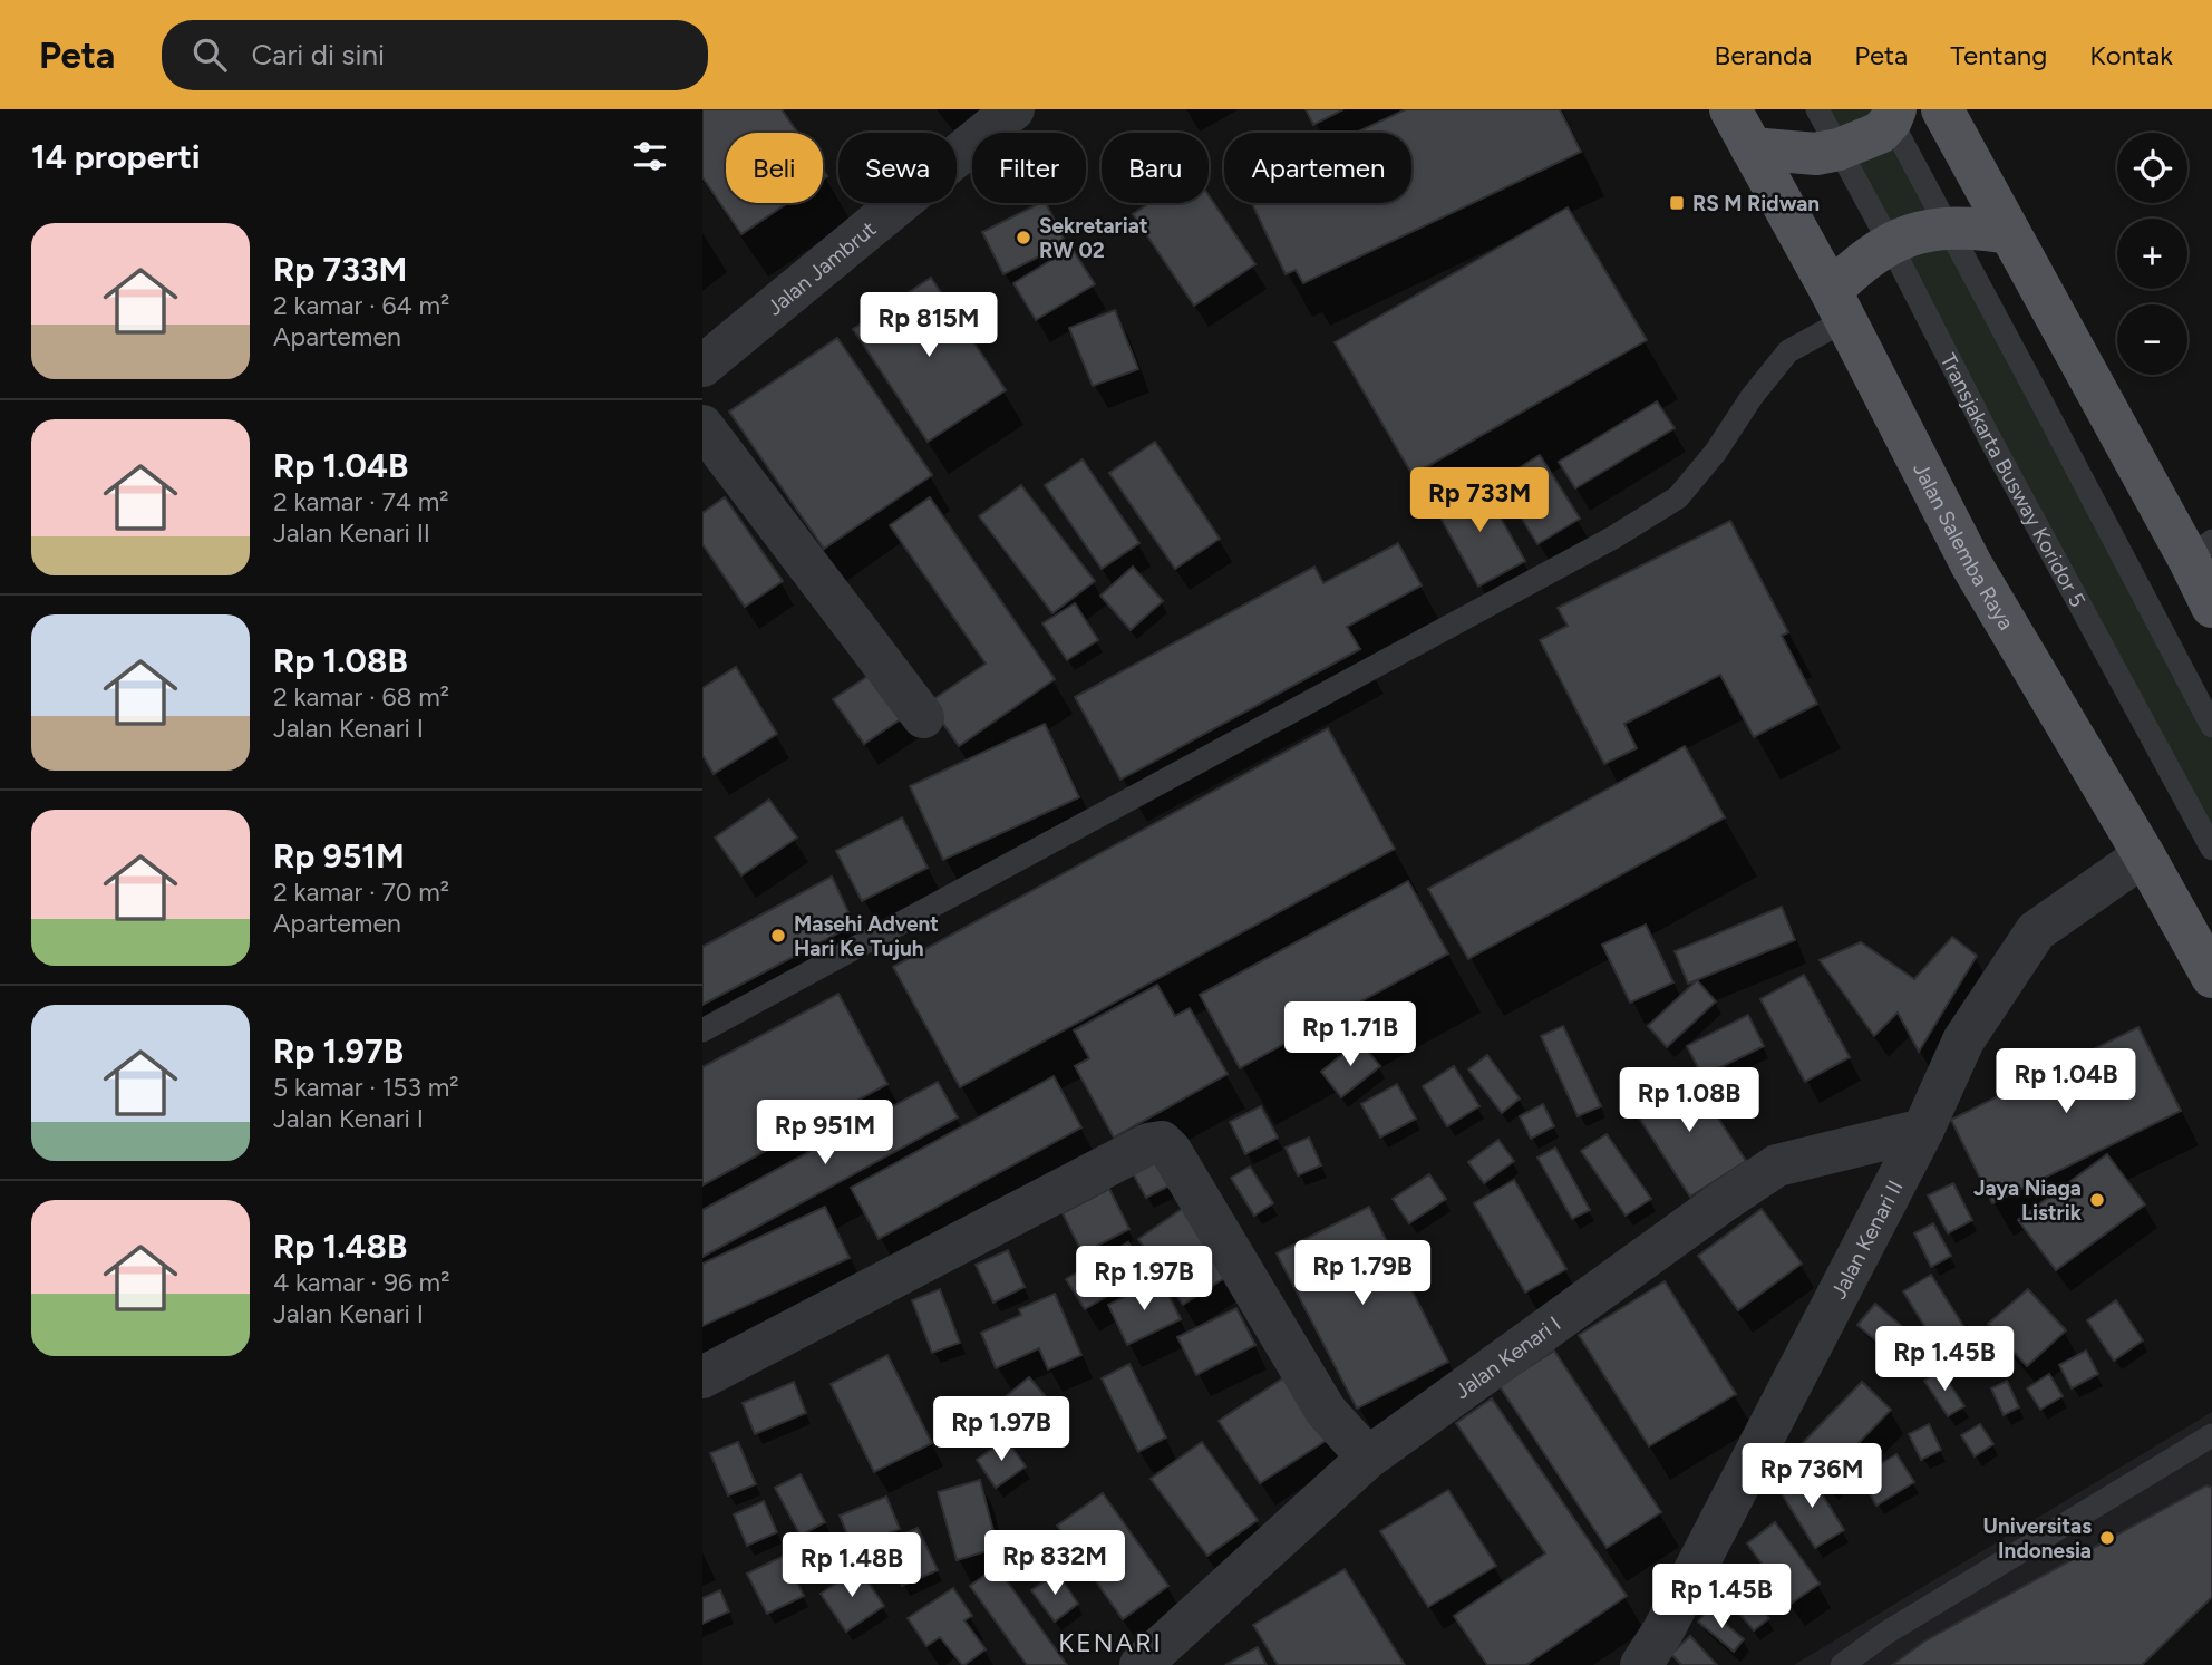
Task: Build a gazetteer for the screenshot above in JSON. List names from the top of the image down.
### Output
{
  "streets": {
    "main road": ["Jalan Salemba Raya"],
    "street": ["Jalan Jambrut", "Jalan Kenari II", "Jalan Kenari I"],
    "lane": ["Transjakarta Busway Koridor 5"]
  },
  "crossings": [
    ["Jalan Salemba Raya", "Jalan Kenari II"],
    ["Jalan Kenari II", "Jalan Kenari I"]
  ],
  "districts": ["KENARI"],
  "places": {
    "transit": ["RS M Ridwan"],
    "other": [
      "Sekretariat RW 02",
      "Masehi Advent Hari Ke Tujuh",
      "Jaya Niaga Listrik",
      "Universitas Indonesia"
    ]
  },
  "page": {
    "header": "Peta",
    "search": "Cari di sini",
    "nav": [
      "Beranda",
      "Peta",
      "Tentang",
      "Kontak"
    ],
    "heading": "14 properti",
    "map_buttons": ["+", "−"],
    "chip": [
      "Beli",
      "Sewa",
      "Filter",
      "Baru",
      "Apartemen"
    ],
    "list": [
      {
        "name": "Rp 733M",
        "note": "2 kamar · 64 m² · Apartemen"
      },
      {
        "name": "Rp 1.04B",
        "note": "2 kamar · 74 m² · Jalan Kenari II"
      },
      {
        "name": "Rp 1.08B",
        "note": "2 kamar · 68 m² · Jalan Kenari I"
      },
      {
        "name": "Rp 951M",
        "note": "2 kamar · 70 m² · Apartemen"
      },
      {
        "name": "Rp 1.97B",
        "note": "5 kamar · 153 m² · Jalan Kenari I"
      },
      {
        "name": "Rp 1.48B",
        "note": "4 kamar · 96 m² · Jalan Kenari I"
      }
    ],
    "price": [
      "Rp 815M",
      "Rp 733M",
      "Rp 1.71B",
      "Rp 1.04B",
      "Rp 1.08B",
      "Rp 951M",
      "Rp 1.79B",
      "Rp 1.97B",
      "Rp 1.45B",
      "Rp 1.97B",
      "Rp 736M",
      "Rp 832M",
      "Rp 1.48B",
      "Rp 1.45B"
    ]
  }
}
